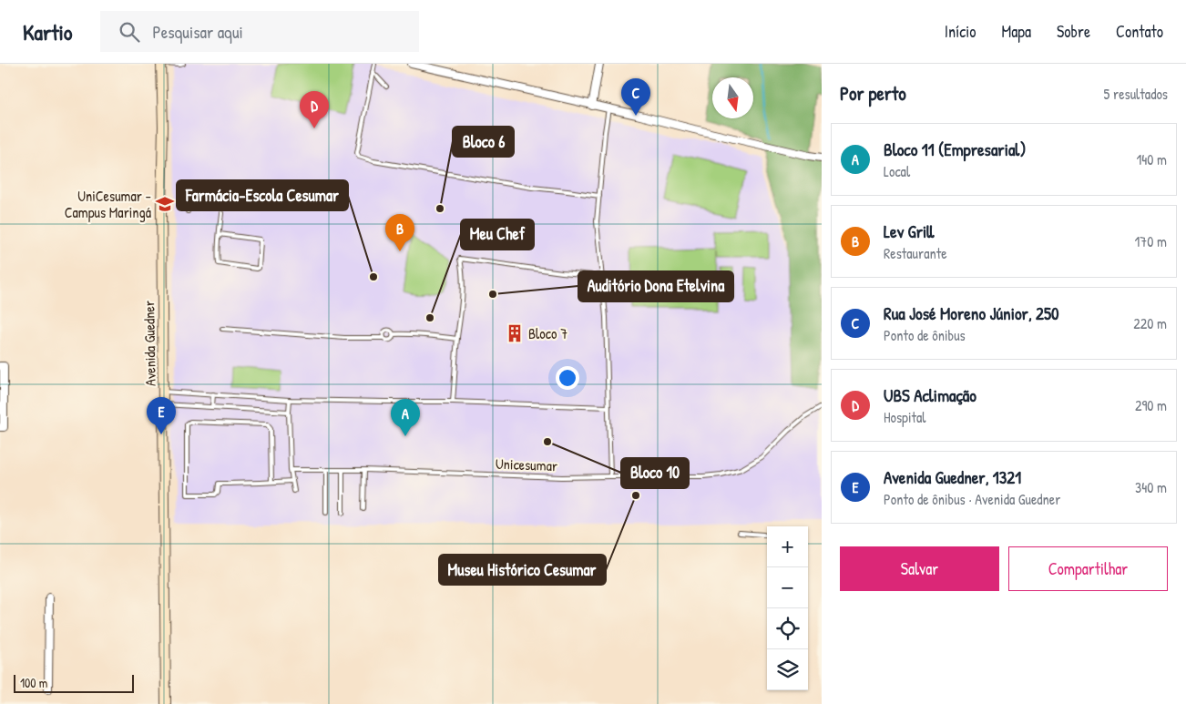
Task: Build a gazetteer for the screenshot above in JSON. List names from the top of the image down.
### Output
{
  "streets": {
    "street": ["Avenida Guedner"],
    "lane": ["Unicesumar"]
  },
  "places": {
    "school or university": ["UniCesumar - Campus Maringá"],
    "other": [
      "Bloco 6",
      "Farmácia-Escola Cesumar",
      "Auditório Dona Etelvina",
      "Meu Chef",
      "Bloco 10",
      "Museu Histórico Cesumar"
    ],
    "building": ["Bloco 7"]
  },
  "scale_bar": "100 m",
  "north": "bottom",
  "page": {
    "header": "Kartio",
    "search": "Pesquisar aqui",
    "nav": [
      "Início",
      "Mapa",
      "Sobre",
      "Contato"
    ],
    "heading": ["Por perto", "5 resultados"],
    "pins": [
      "C",
      "D",
      "B",
      "E",
      "A"
    ],
    "list": [
      {
        "mark": "A",
        "name": "Bloco 11 (Empresarial)",
        "note": "Local",
        "value": "140 m"
      },
      {
        "mark": "B",
        "name": "Lev Grill",
        "note": "Restaurante",
        "value": "170 m"
      },
      {
        "mark": "C",
        "name": "Rua José Moreno Júnior, 250",
        "note": "Ponto de ônibus",
        "value": "220 m"
      },
      {
        "mark": "D",
        "name": "UBS Aclimação",
        "note": "Hospital",
        "value": "290 m"
      },
      {
        "mark": "E",
        "name": "Avenida Guedner, 1321",
        "note": "Ponto de ônibus · Avenida Guedner",
        "value": "340 m"
      }
    ],
    "map_buttons": ["+", "−"],
    "buttons": ["Salvar", "Compartilhar"],
    "scale": "100 m"
  }
}
